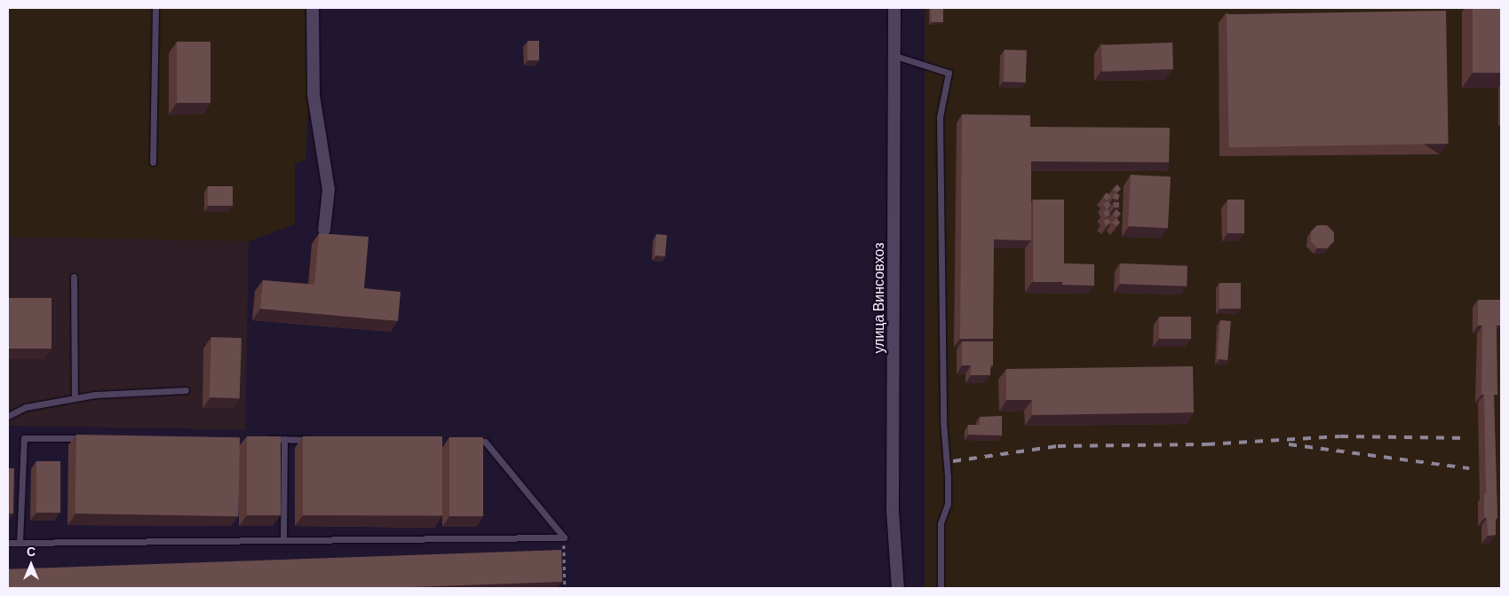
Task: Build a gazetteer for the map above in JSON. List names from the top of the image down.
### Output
{
  "streets": {
    "street": ["улица Винсовхоз"]
  },
  "north": "top"
}
